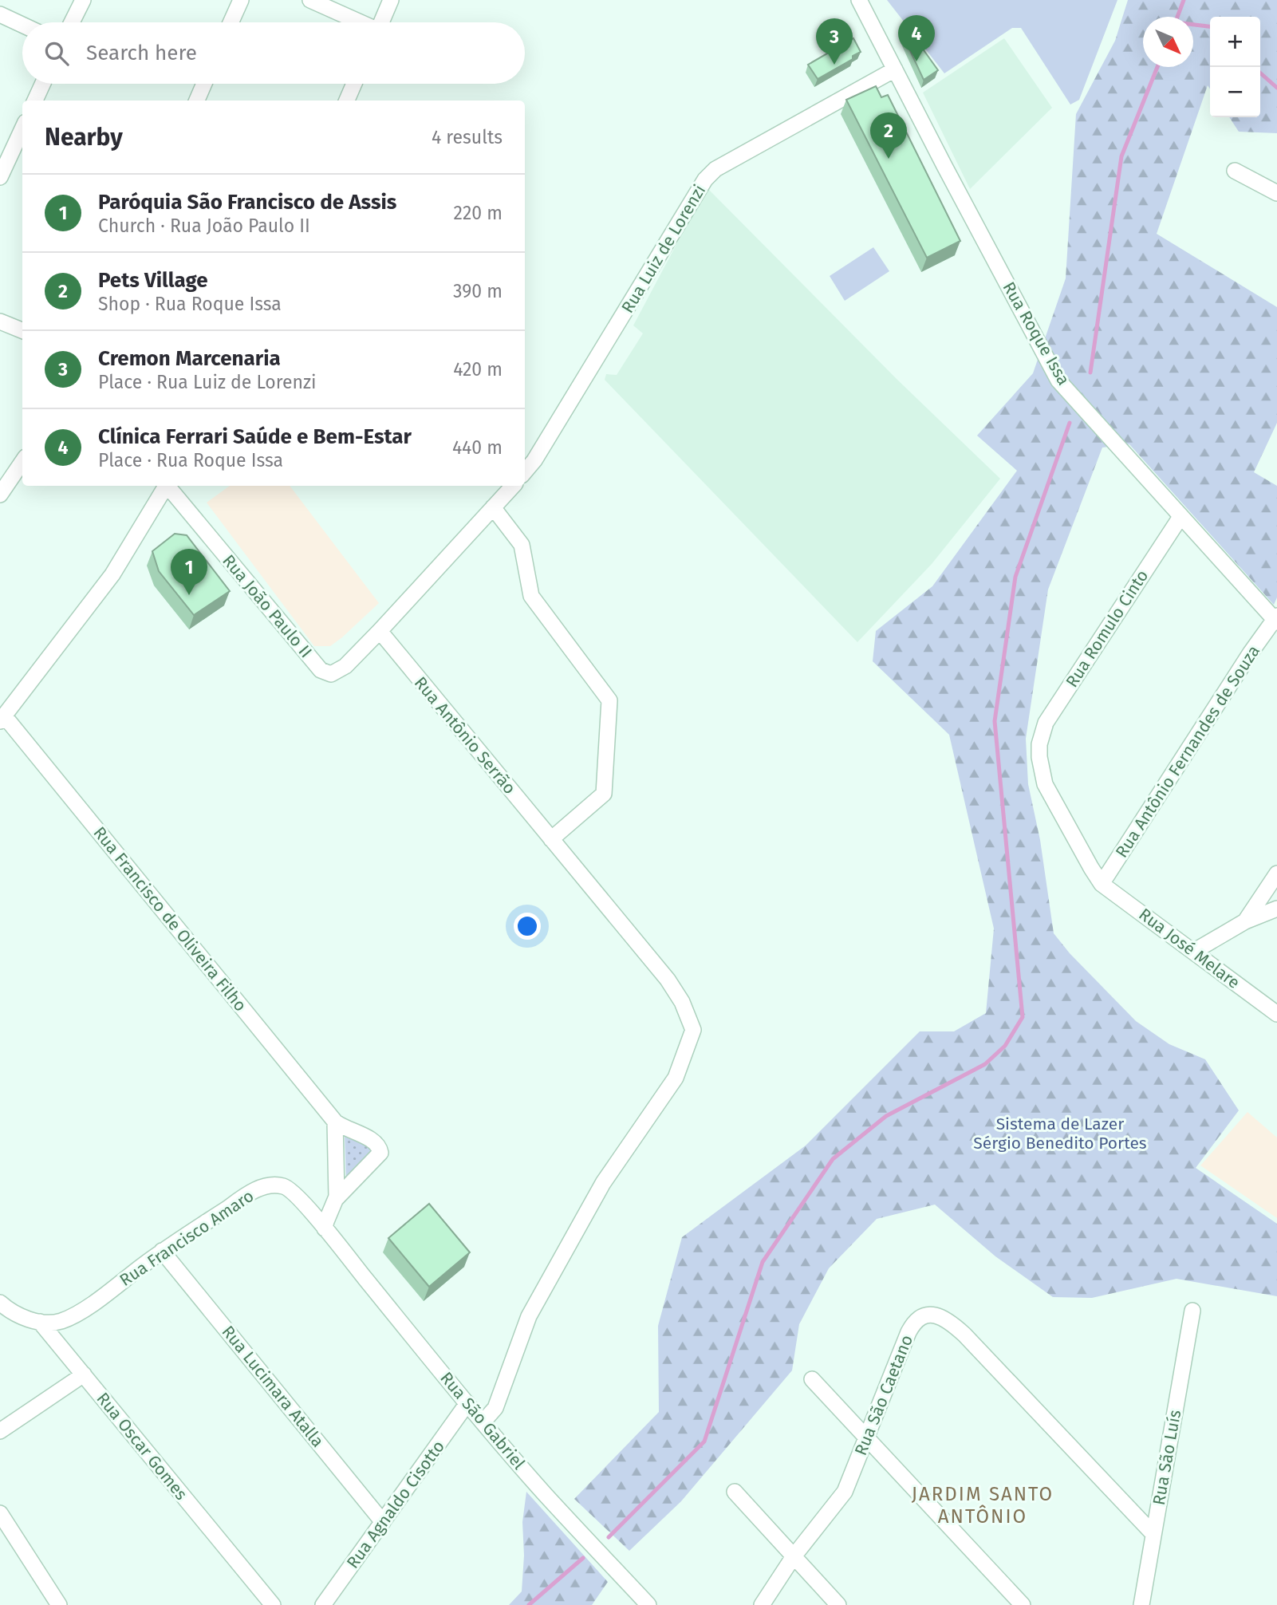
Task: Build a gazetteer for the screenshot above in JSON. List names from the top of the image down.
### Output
{
  "streets": {
    "street": [
      "Rua Luiz de Lorenzi",
      "Rua Roque Issa",
      "Rua João Paulo II",
      "Rua Romulo Cinto",
      "Rua Antônio Serrão",
      "Rua Antônio Fernandes de Souza",
      "Rua Francisco de Oliveira Filho",
      "Rua José Melare",
      "Rua Francisco Amaro",
      "Rua Lucimara Atalla",
      "Rua São Caetano",
      "Rua São Gabriel",
      "Rua Oscar Gomes",
      "Rua São Luís",
      "Rua Agnaldo Cisotto"
    ]
  },
  "crossings": [
    ["Rua Luiz de Lorenzi", "Rua Roque Issa"],
    ["Rua Roque Issa", "Rua Romulo Cinto"],
    ["Rua Roque Issa", "Rua Antônio Fernandes de Souza"],
    ["Rua João Paulo II", "Rua Antônio Serrão"],
    ["Rua Romulo Cinto", "Rua Antônio Fernandes de Souza"],
    ["Rua Romulo Cinto", "Rua José Melare"],
    ["Rua Antônio Serrão", "Rua São Gabriel"],
    ["Rua Antônio Fernandes de Souza", "Rua José Melare"],
    ["Rua Francisco de Oliveira Filho", "Rua Francisco Amaro"],
    ["Rua Francisco de Oliveira Filho", "Rua São Gabriel"],
    ["Rua Francisco Amaro", "Rua Lucimara Atalla"],
    ["Rua Francisco Amaro", "Rua São Gabriel"],
    ["Rua Francisco Amaro", "Rua Oscar Gomes"],
    ["Rua Lucimara Atalla", "Rua Agnaldo Cisotto"],
    ["Rua São Caetano", "Rua São Luís"],
    ["Rua São Gabriel", "Rua Agnaldo Cisotto"]
  ],
  "districts": ["JARDIM SANTO ANTÔNIO"],
  "parks": ["Sistema de Lazer Sérgio Benedito Portes"],
  "north": "bottom right",
  "page": {
    "pins": [
      "4",
      "3",
      "2",
      "1"
    ],
    "map_buttons": ["+", "−"],
    "search": "Search here",
    "heading": ["Nearby", "4 results"],
    "list": [
      {
        "mark": "1",
        "name": "Paróquia São Francisco de Assis",
        "note": "Church · Rua João Paulo II",
        "value": "220 m"
      },
      {
        "mark": "2",
        "name": "Pets Village",
        "note": "Shop · Rua Roque Issa",
        "value": "390 m"
      },
      {
        "mark": "3",
        "name": "Cremon Marcenaria",
        "note": "Place · Rua Luiz de Lorenzi",
        "value": "420 m"
      },
      {
        "mark": "4",
        "name": "Clínica Ferrari Saúde e Bem-Estar",
        "note": "Place · Rua Roque Issa",
        "value": "440 m"
      }
    ]
  }
}
